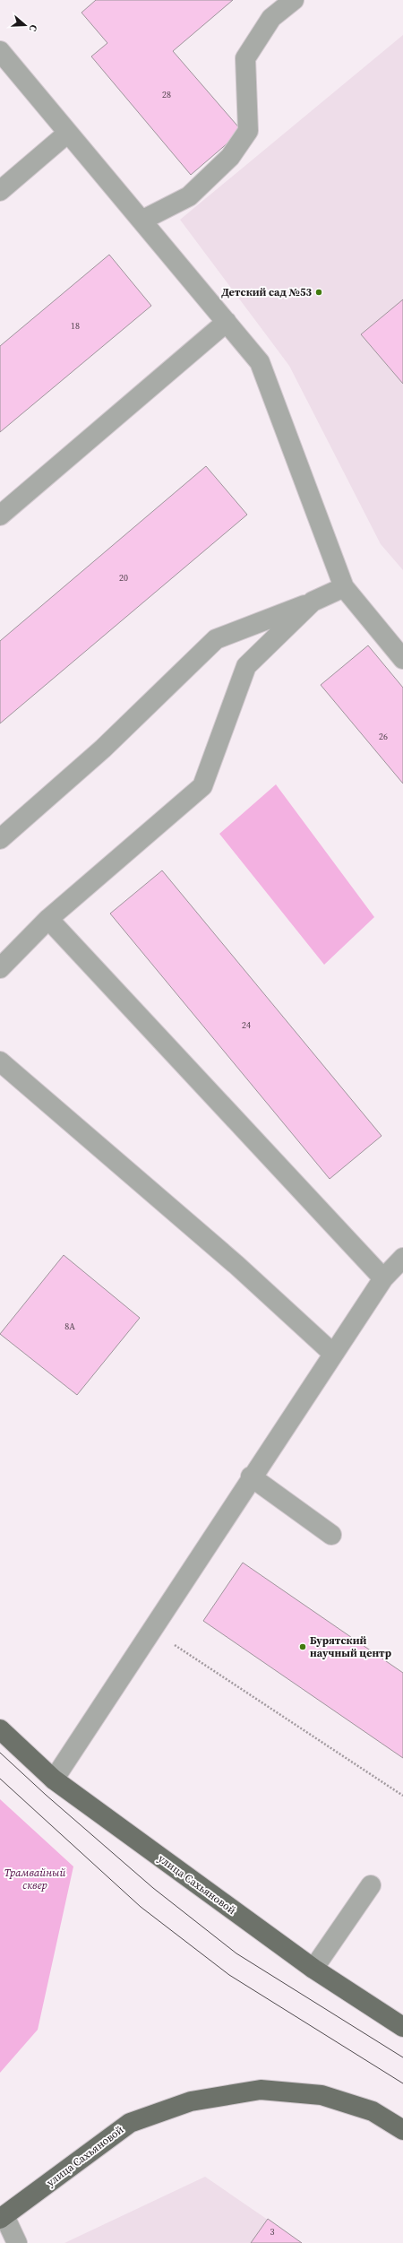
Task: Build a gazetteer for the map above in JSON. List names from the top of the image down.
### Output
{
  "streets": {
    "main road": ["улица Сахьяновой"]
  },
  "parks": ["Трамвайный сквер"],
  "places": ["Детский сад №53", "Бурятский научный центр"],
  "house_numbers": [
    "28",
    "18",
    "20",
    "26",
    "24",
    "8А",
    "3"
  ],
  "north": "right"
}
